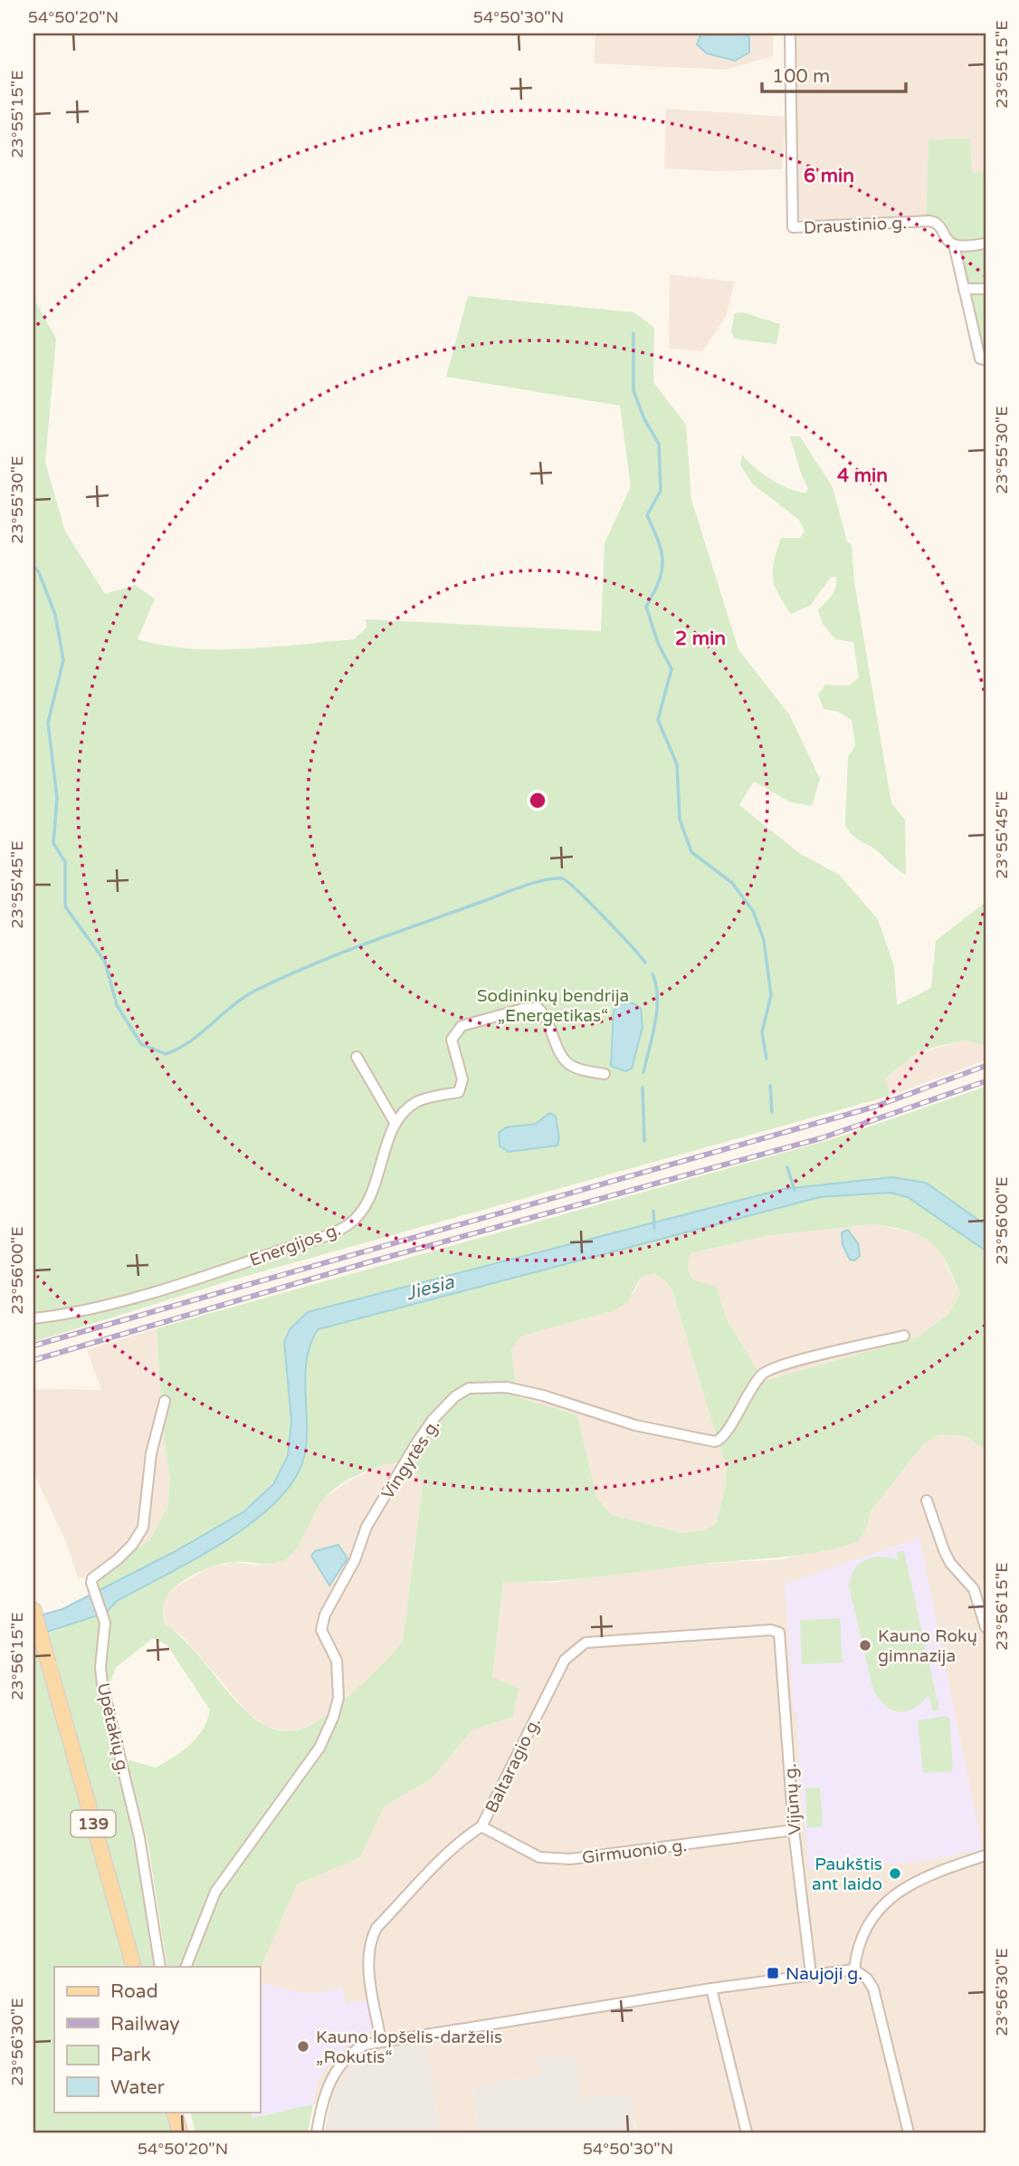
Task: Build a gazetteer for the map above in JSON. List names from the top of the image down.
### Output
{
  "streets": {
    "main road": ["139"],
    "street": [
      "Draustinio g.",
      "Energijos g.",
      "Vingytės g.",
      "Upėtakių g.",
      "Baltaragio g.",
      "Vijūnų g.",
      "Girmuonio g."
    ]
  },
  "crossings": [
    ["Baltaragio g.", "Vijūnų g."],
    ["Baltaragio g.", "Girmuonio g."],
    ["Vijūnų g.", "Girmuonio g."]
  ],
  "water": ["Jiesia"],
  "parks": ["Sodininkų bendrija „Energetikas“"],
  "places": {
    "other": ["Kauno Rokų gimnazija", "Paukštis ant laido", "Kauno lopšelis-darželis „Rokutis“"],
    "transit": ["Naujoji g."]
  },
  "legend": [
    "Road",
    "Railway",
    "Park",
    "Water"
  ],
  "scale_bar": "100 m",
  "coordinates": [
    "54°50'20\"N",
    "54°50'30\"N",
    "23°55'15\"E",
    "23°55'30\"E",
    "23°55'45\"E",
    "23°56'00\"E",
    "23°56'15\"E",
    "23°56'30\"E"
  ],
  "rings": ["6 min", "4 min", "2 min"]
}
